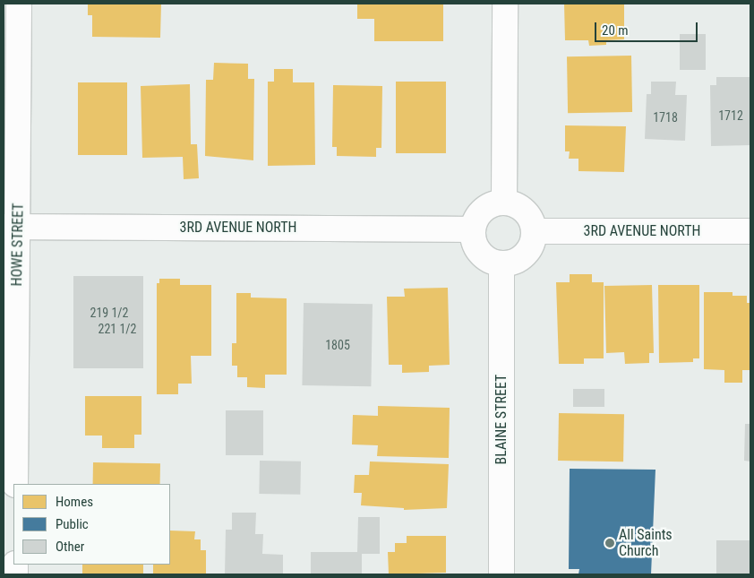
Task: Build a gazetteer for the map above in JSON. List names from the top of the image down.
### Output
{
  "streets": {
    "street": ["3RD AVENUE NORTH", "HOWE STREET", "BLAINE STREET"]
  },
  "crossings": [
    ["3RD AVENUE NORTH", "HOWE STREET"],
    ["3RD AVENUE NORTH", "BLAINE STREET"]
  ],
  "places": ["All Saints Church"],
  "house_numbers": [
    "1712",
    "1718",
    "219 1/2",
    "221 1/2",
    "1805"
  ],
  "legend": ["Homes", "Public", "Other"],
  "scale_bar": "20 m"
}
